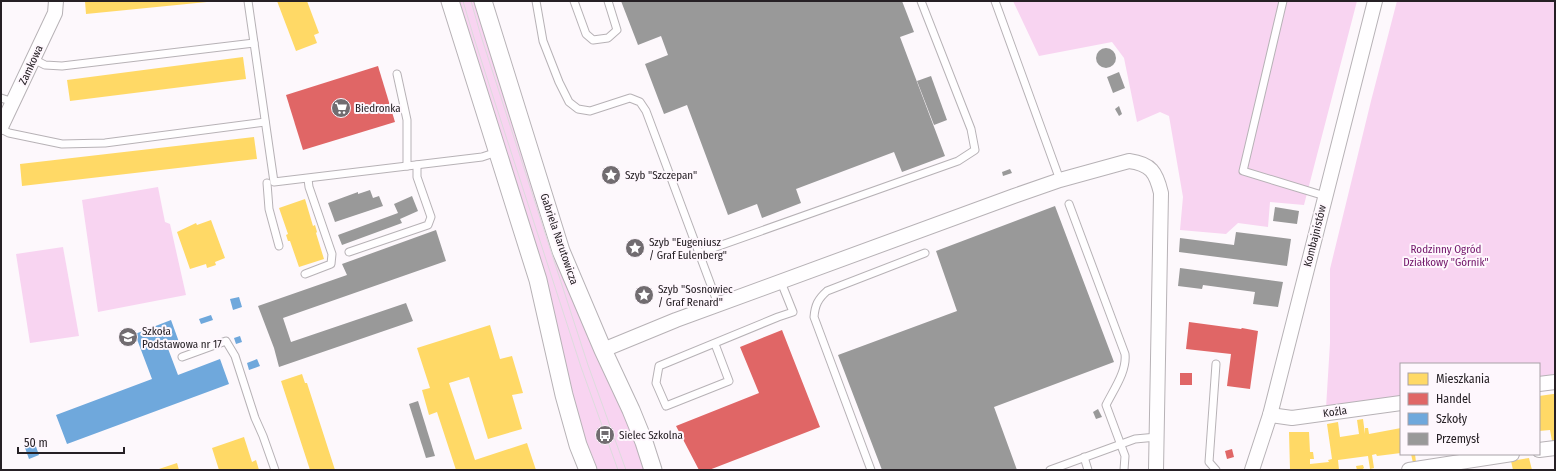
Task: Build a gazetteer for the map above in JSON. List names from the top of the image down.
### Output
{
  "streets": {
    "street": [
      "Zamkowa",
      "Kombajnistów",
      "Gabriela Narutowicza",
      "Koźla"
    ]
  },
  "crossings": [
    ["Kombajnistów", "Koźla"]
  ],
  "parks": ["Rodzinny Ogród Działkowy \"Górnik\""],
  "places": {
    "supermarket": ["Biedronka"],
    "place": ["Szyb \"Szczepan\"", "Szyb \"Eugeniusz / Graf Eulenberg\"", "Szyb \"Sosnowiec / Graf Renard\""],
    "school or university": ["Szkoła Podstawowa nr 17"],
    "bus stop": ["Sielec Szkolna"]
  },
  "legend": [
    "Mieszkania",
    "Handel",
    "Szkoły",
    "Przemysł"
  ],
  "scale_bar": "50 m"
}
